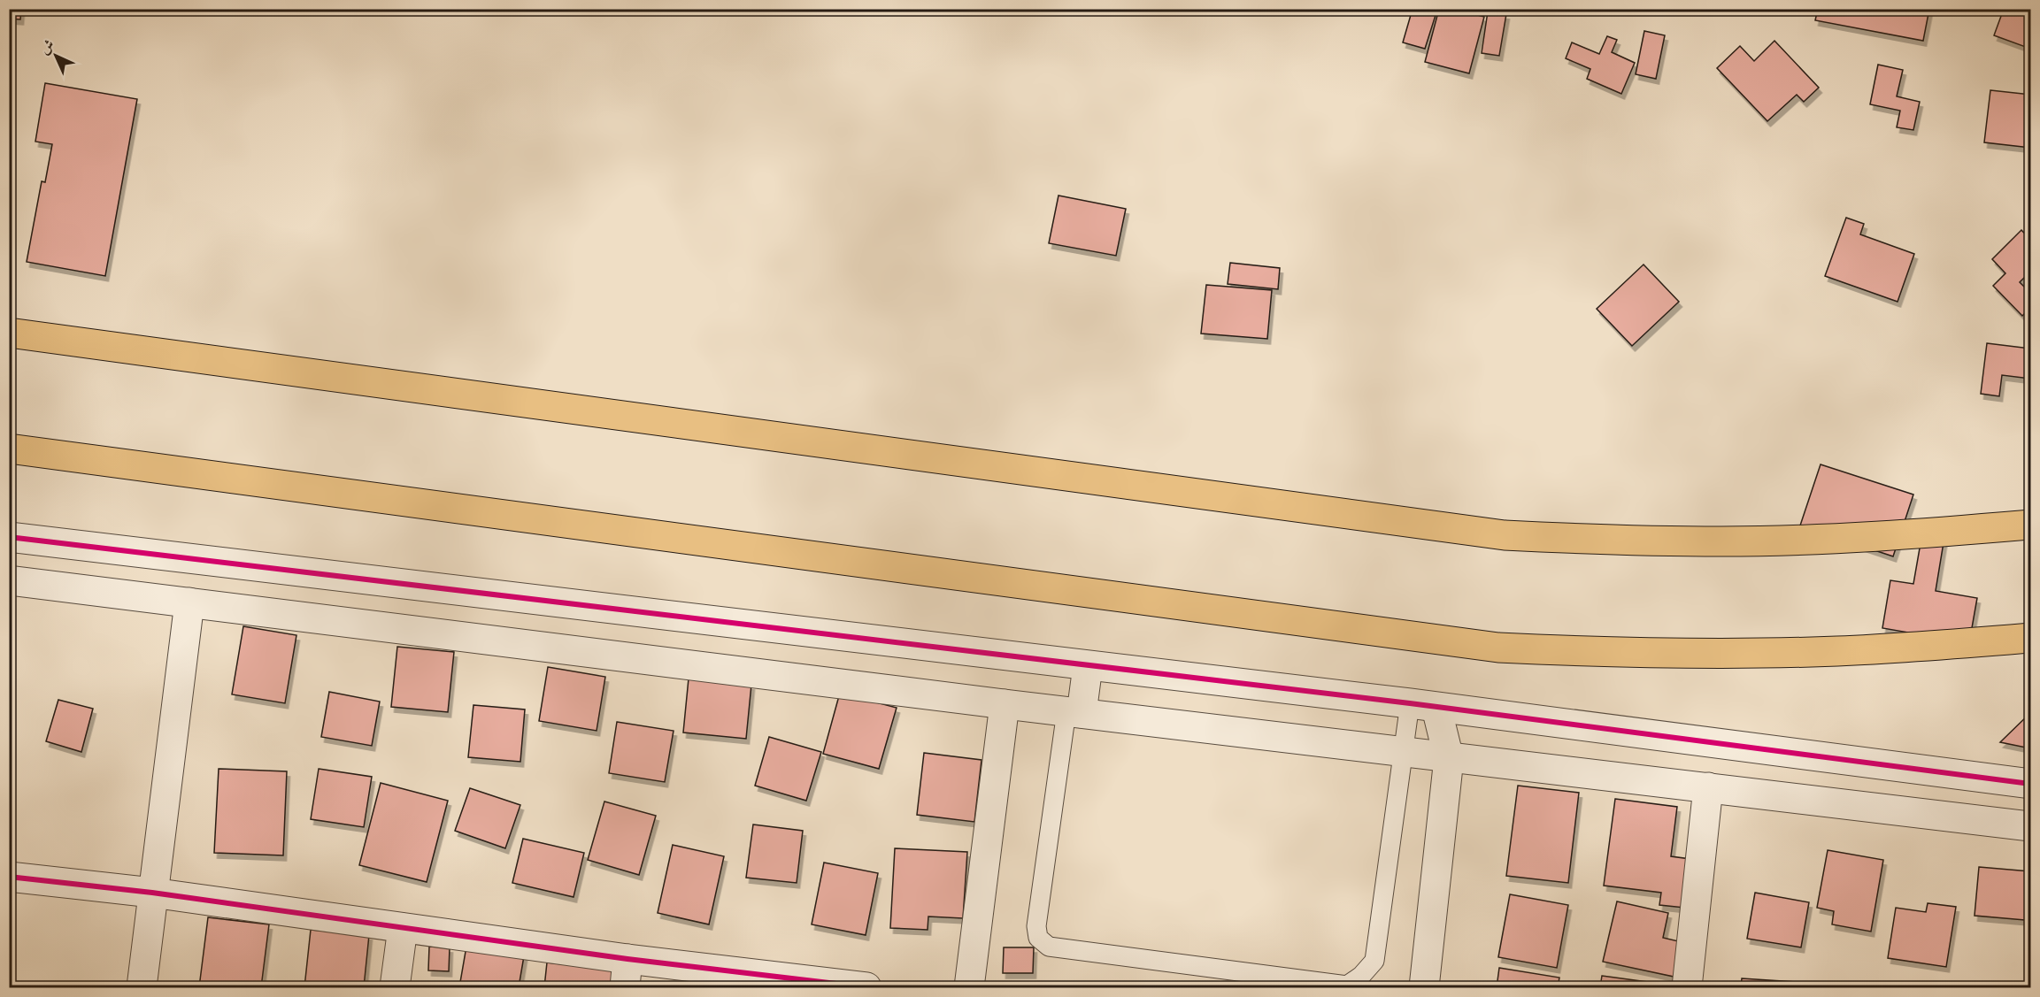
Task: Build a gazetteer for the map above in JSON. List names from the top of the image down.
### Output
{
  "north": "top left"
}
